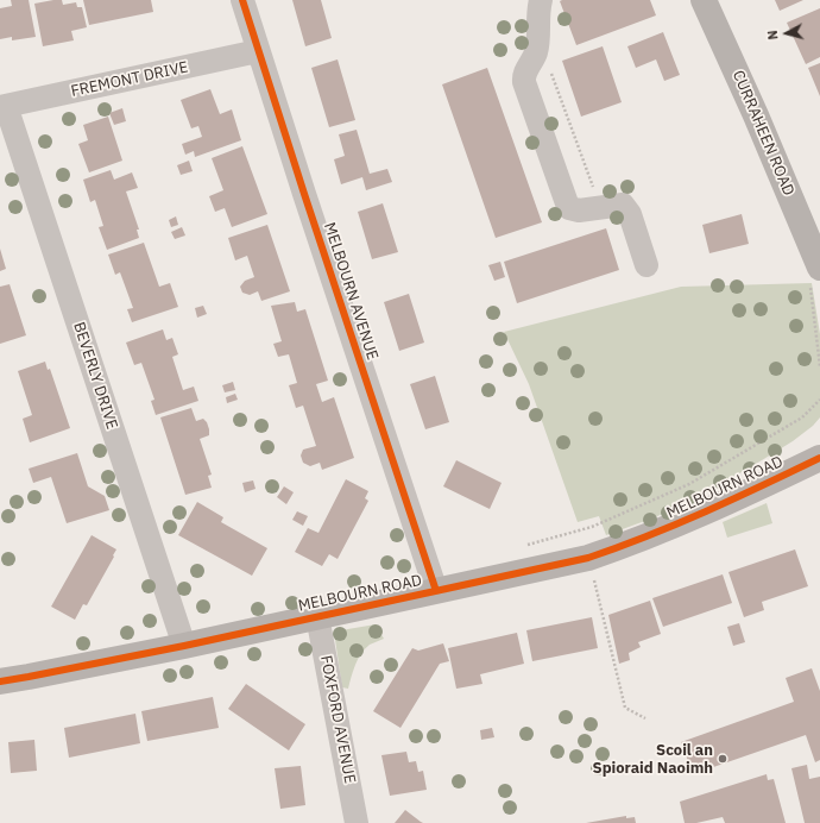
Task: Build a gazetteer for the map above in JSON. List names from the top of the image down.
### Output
{
  "streets": {
    "street": [
      "FREMONT DRIVE",
      "CURRAHEEN ROAD",
      "MELBOURN AVENUE",
      "BEVERLY DRIVE",
      "MELBOURN ROAD",
      "FOXFORD AVENUE"
    ]
  },
  "crossings": [
    ["FREMONT DRIVE", "MELBOURN AVENUE"],
    ["FREMONT DRIVE", "BEVERLY DRIVE"],
    ["MELBOURN AVENUE", "MELBOURN ROAD"],
    ["BEVERLY DRIVE", "MELBOURN ROAD"],
    ["MELBOURN ROAD", "FOXFORD AVENUE"]
  ],
  "places": ["Scoil an Spioraid Naoimh"],
  "north": "left"
}
